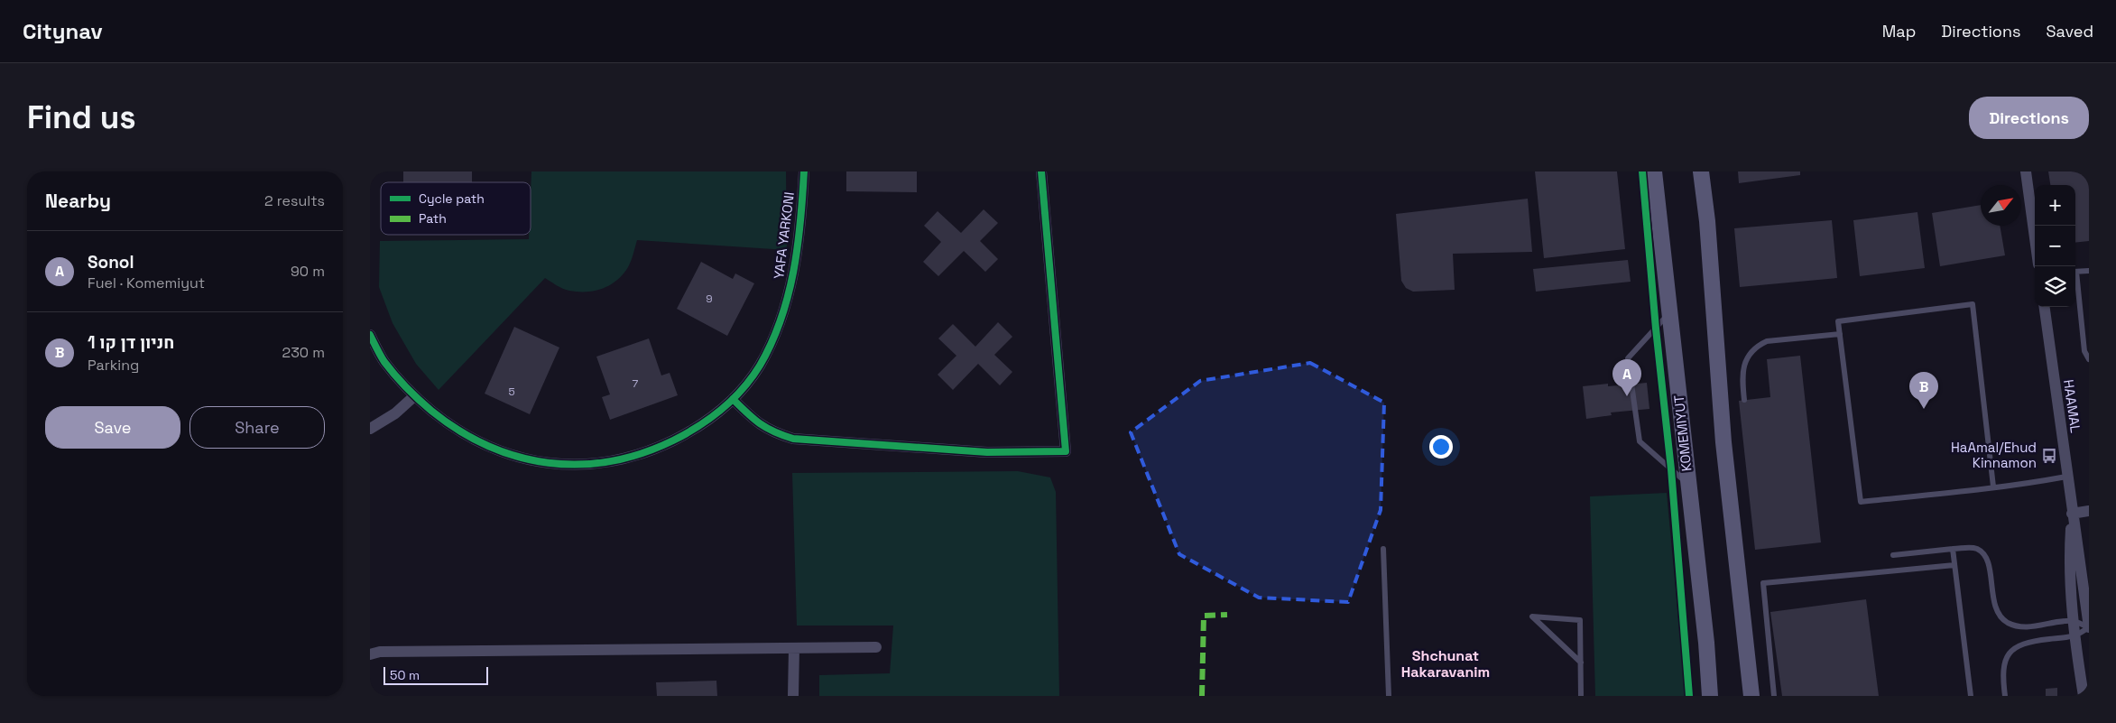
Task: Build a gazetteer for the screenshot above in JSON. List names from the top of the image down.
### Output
{
  "streets": {
    "main road": ["KOMEMIYUT"],
    "street": ["YAFA YARKONI", "HAAMAL"]
  },
  "districts": ["Shchunat Hakaravanim"],
  "places": {
    "bus stop": ["HaAmal/Ehud Kinnamon"]
  },
  "house_numbers": ["9", "7", "5"],
  "legend": ["Cycle path", "Path"],
  "scale_bar": "50 m",
  "north": "top right",
  "page": {
    "header": "Citynav",
    "nav": ["Map", "Directions", "Saved"],
    "buttons": [
      "Directions",
      ["Save", "Share"]
    ],
    "title": "Find us",
    "heading": ["Nearby", "2 results"],
    "map_buttons": ["+", "−"],
    "list": [
      {
        "mark": "A",
        "name": "Sonol",
        "note": "Fuel · Komemiyut",
        "value": "90 m"
      },
      {
        "mark": "B",
        "name": "חניון דן קו 1",
        "note": "Parking",
        "value": "230 m"
      }
    ],
    "pins": ["A", "B"],
    "scale": "50 m"
  }
}
